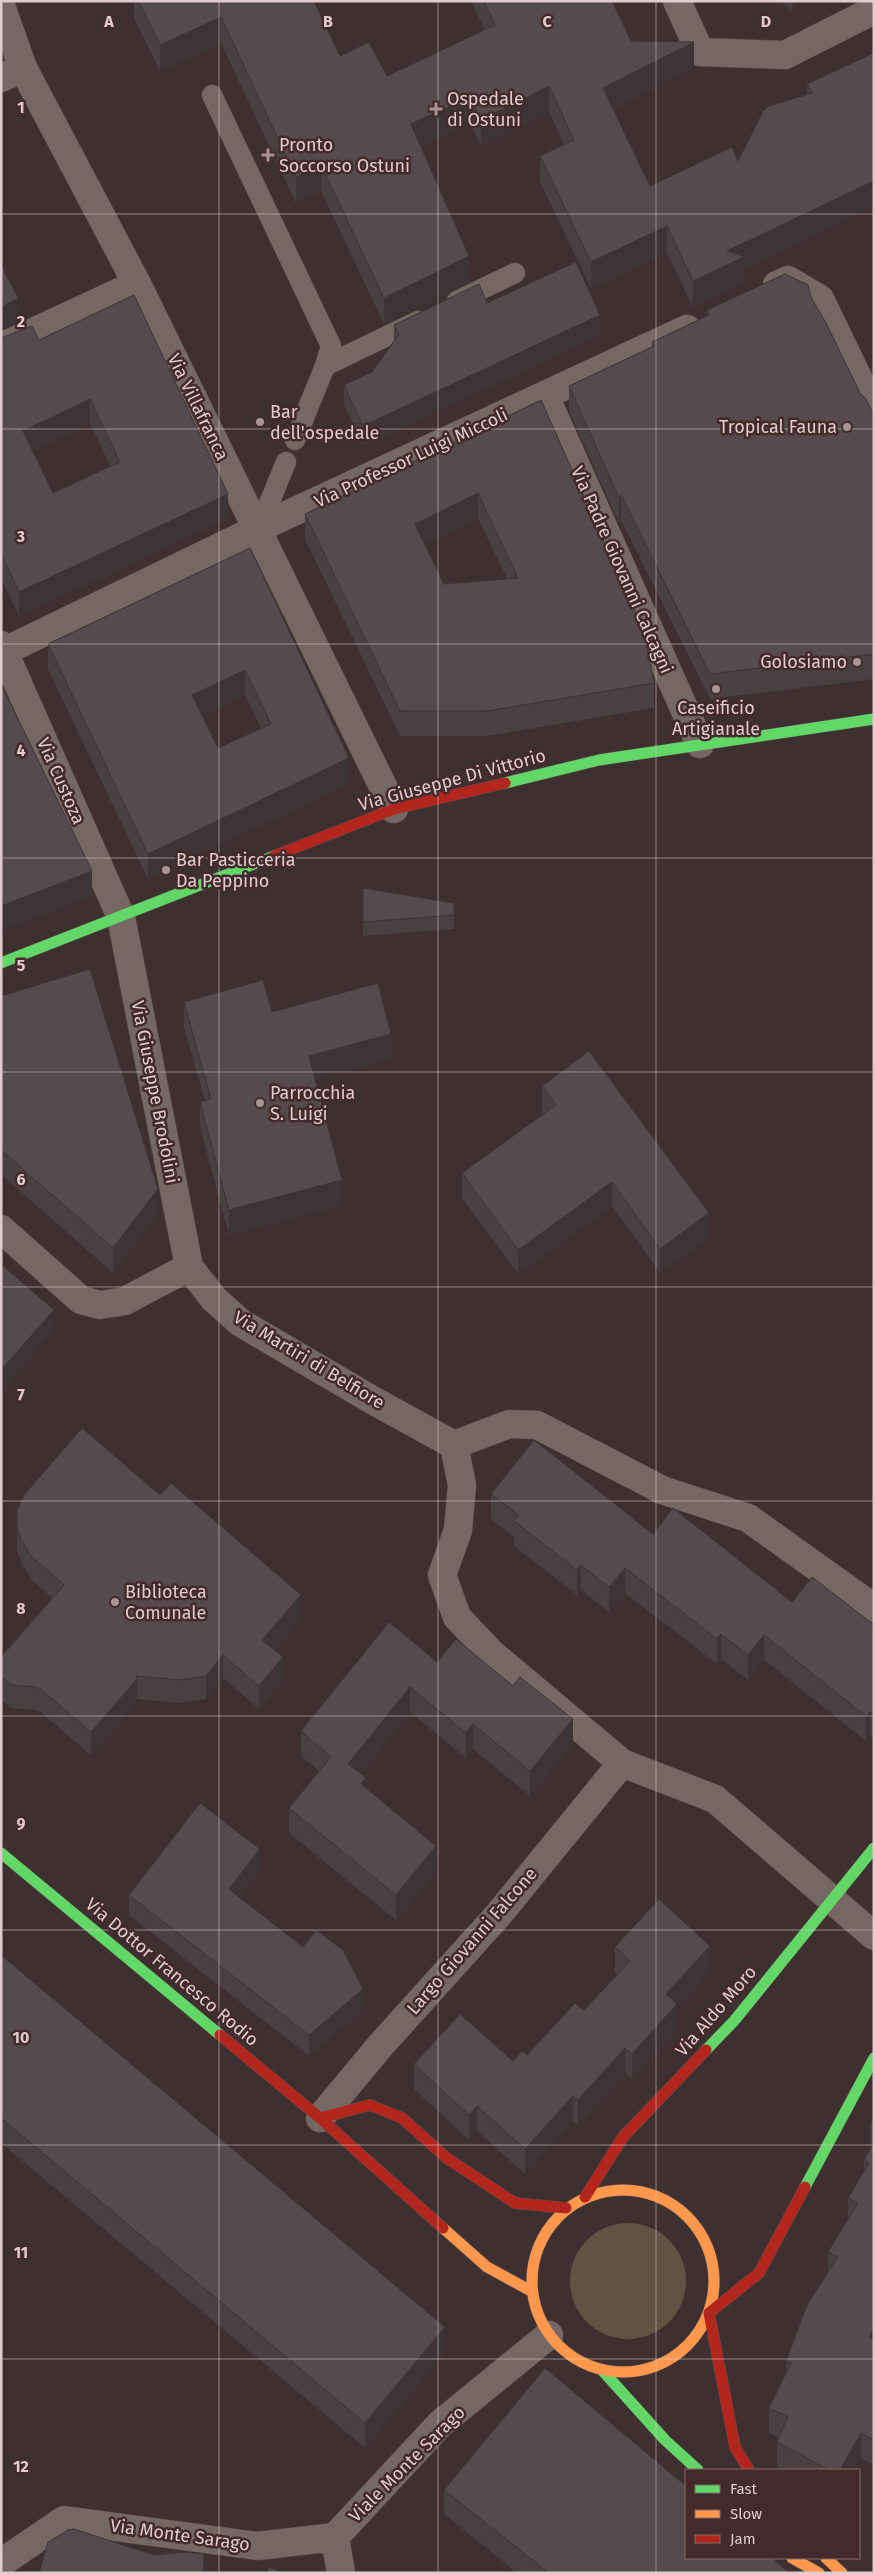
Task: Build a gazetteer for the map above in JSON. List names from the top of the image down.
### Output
{
  "streets": {
    "main road": ["Via Giuseppe Di Vittorio", "Via Dottor Francesco Rodio", "Via Aldo Moro"],
    "street": [
      "Via Villafranca",
      "Via Professor Luigi Miccoli",
      "Via Padre Giovanni Calcagni",
      "Via Custoza",
      "Via Giuseppe Brodolini",
      "Via Martiri di Belfiore",
      "Largo Giovanni Falcone",
      "Viale Monte Sarago",
      "Via Monte Sarago"
    ]
  },
  "crossings": [
    ["Via Villafranca", "Via Professor Luigi Miccoli"],
    ["Via Villafranca", "Via Giuseppe Di Vittorio"],
    ["Via Professor Luigi Miccoli", "Via Padre Giovanni Calcagni"],
    ["Via Professor Luigi Miccoli", "Via Custoza"],
    ["Via Padre Giovanni Calcagni", "Via Giuseppe Di Vittorio"],
    ["Via Giuseppe Di Vittorio", "Via Custoza"],
    ["Via Giuseppe Di Vittorio", "Via Giuseppe Brodolini"],
    ["Via Custoza", "Via Giuseppe Brodolini"],
    ["Via Giuseppe Brodolini", "Via Martiri di Belfiore"],
    ["Largo Giovanni Falcone", "Via Dottor Francesco Rodio"],
    ["Viale Monte Sarago", "Via Monte Sarago"]
  ],
  "places": {
    "health": ["Ospedale di Ostuni", "Pronto Soccorso Ostuni"],
    "other": [
      "Bar dell'ospedale",
      "Tropical Fauna",
      "Golosiamo",
      "Caseificio Artigianale",
      "Bar Pasticceria Da Peppino",
      "Parrocchia S. Luigi",
      "Biblioteca Comunale"
    ]
  },
  "legend": ["Fast", "Slow", "Jam"],
  "grid": {
    "columns": [
      "A",
      "B",
      "C",
      "D"
    ],
    "rows": [
      "1",
      "2",
      "3",
      "4",
      "5",
      "6",
      "7",
      "8",
      "9",
      "10",
      "11",
      "12"
    ]
  }
}
